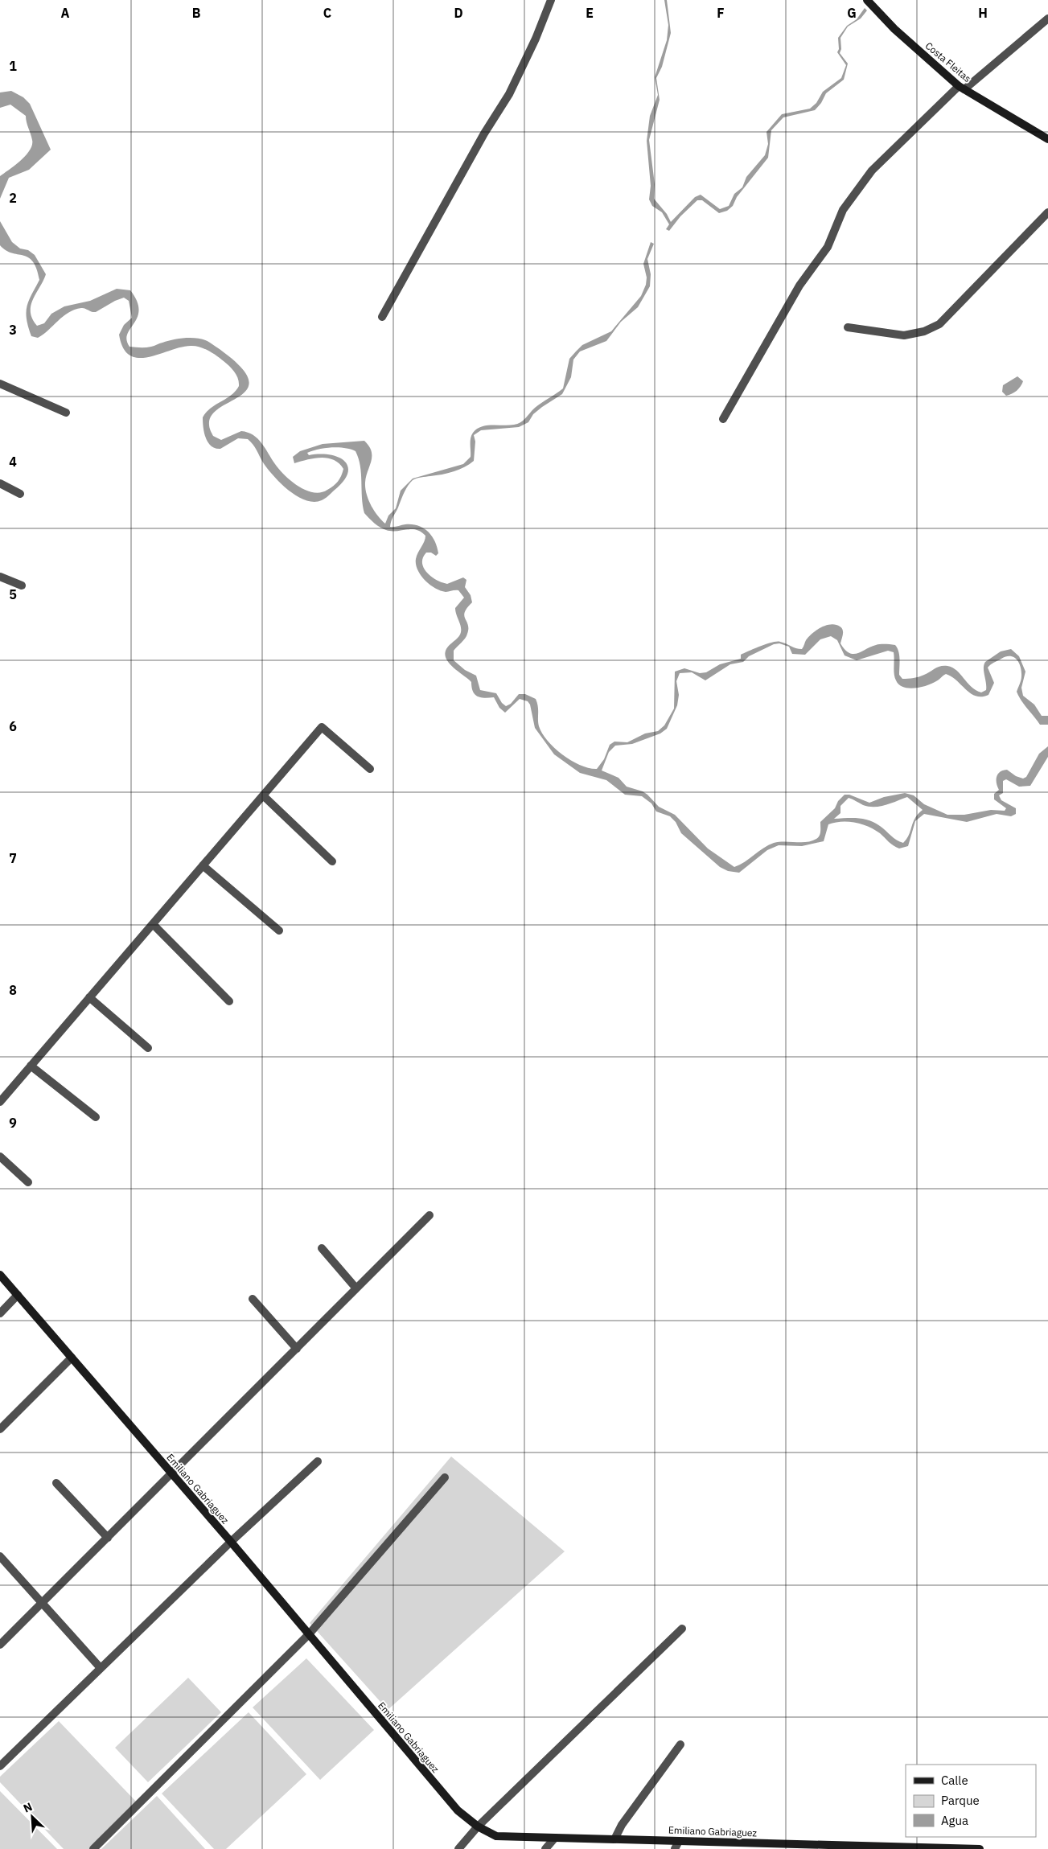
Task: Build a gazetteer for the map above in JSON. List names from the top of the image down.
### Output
{
  "streets": {
    "main road": ["Costa Fleitas", "Emiliano Gabriaguez"]
  },
  "legend": ["Calle", "Parque", "Agua"],
  "north": "top left",
  "grid": {
    "columns": [
      "A",
      "B",
      "C",
      "D",
      "E",
      "F",
      "G",
      "H"
    ],
    "rows": [
      "1",
      "2",
      "3",
      "4",
      "5",
      "6",
      "7",
      "8",
      "9"
    ]
  }
}
